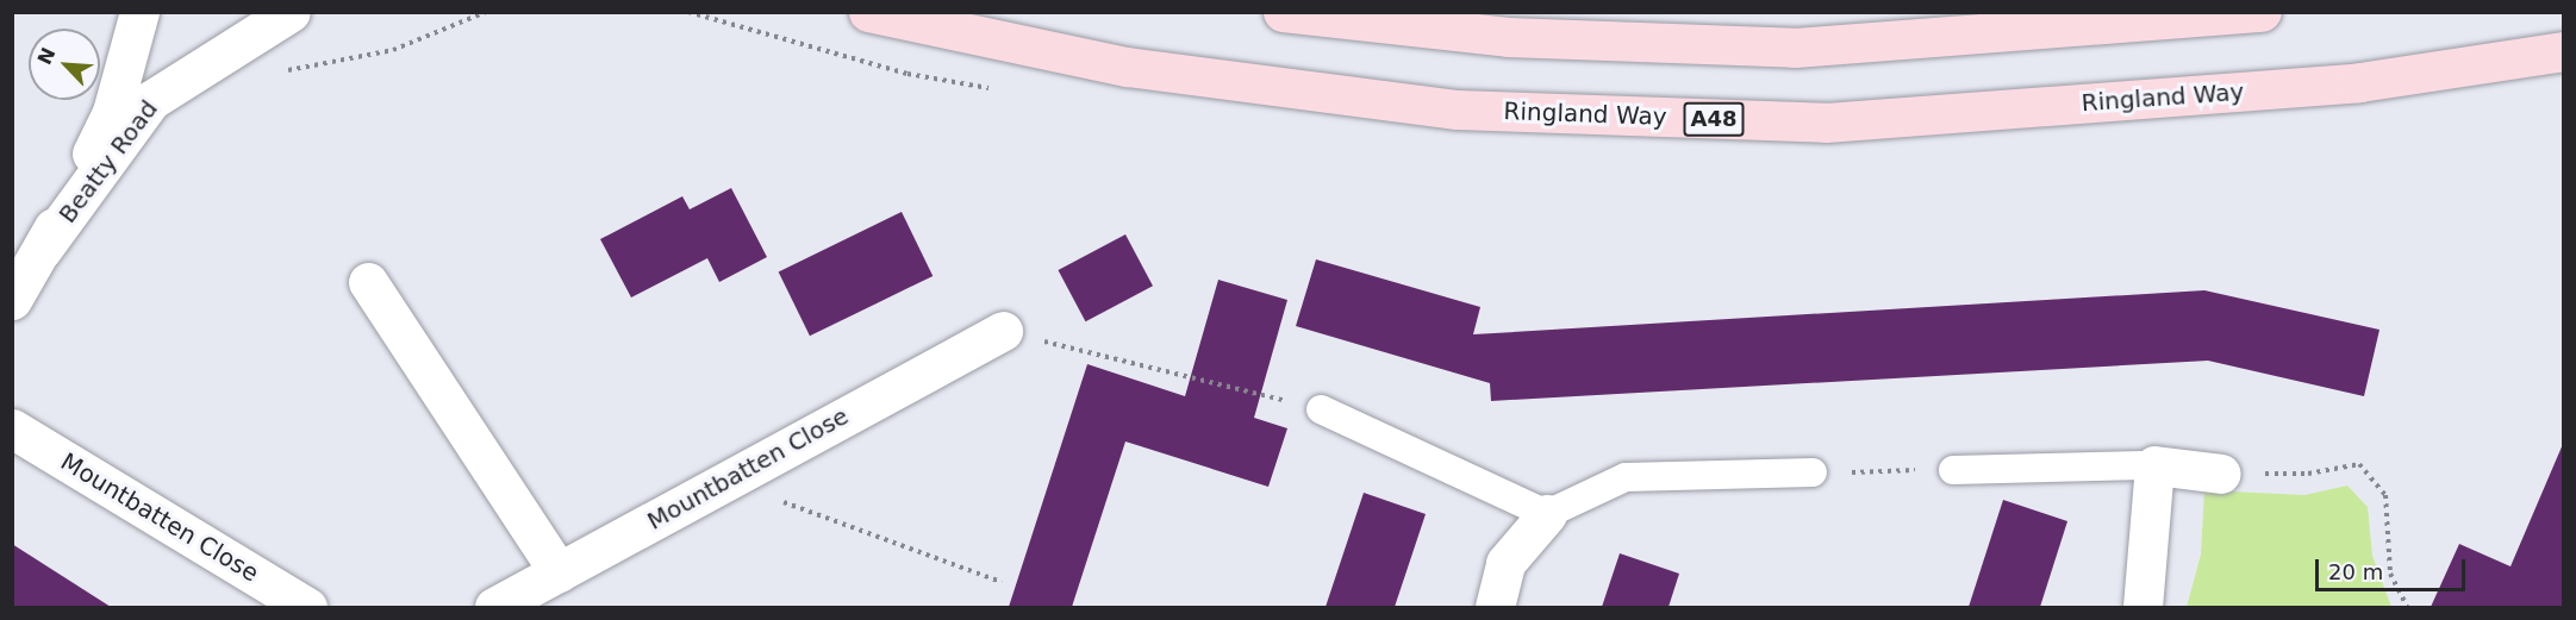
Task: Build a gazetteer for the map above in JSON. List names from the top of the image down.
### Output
{
  "streets": {
    "main road": ["Ringland Way", "A48"],
    "street": ["Beatty Road", "Mountbatten Close"]
  },
  "scale_bar": "20 m",
  "north": "top left"
}
